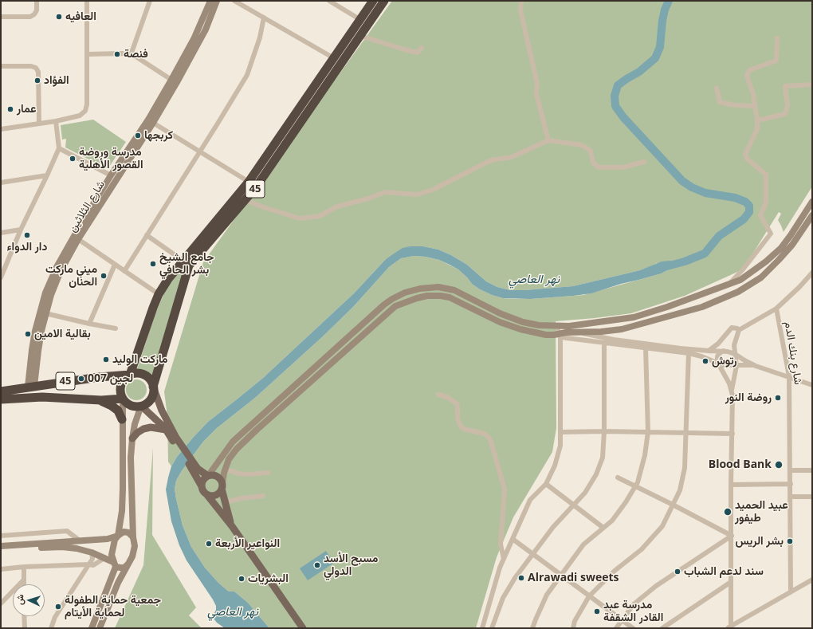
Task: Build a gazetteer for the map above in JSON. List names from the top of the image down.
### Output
{
  "streets": {
    "highway": ["45"],
    "main road": ["شارع الثلاثين"],
    "street": ["شارع بنك الدم"]
  },
  "crossings": [
    ["45", "شارع الثلاثين"]
  ],
  "water": ["نهر العاصي"],
  "places": [
    "العافيه",
    "فنصة",
    "الفؤاد",
    "عمار",
    "كربجها",
    "مدرسة وروضة القصور الأهلية",
    "دار الدواء",
    "جامع الشيخ بشر الحافي",
    "ميني ماركت الحنان",
    "بقالية الامين",
    "ماركت الوليد",
    "رتوش",
    "لجين 007",
    "روضة النور",
    "Blood Bank",
    "عبيد الحميد طيفور",
    "بشر الريس",
    "النواعير الأربعة",
    "مسبح الأسد الدولي",
    "سند لدعم الشباب",
    "Alrawadi sweets",
    "البشريات",
    "جمعية حماية الطفولة لحماية الأيتام",
    "مدرسة عبد القادر الشقفة"
  ],
  "north": "left"
}
